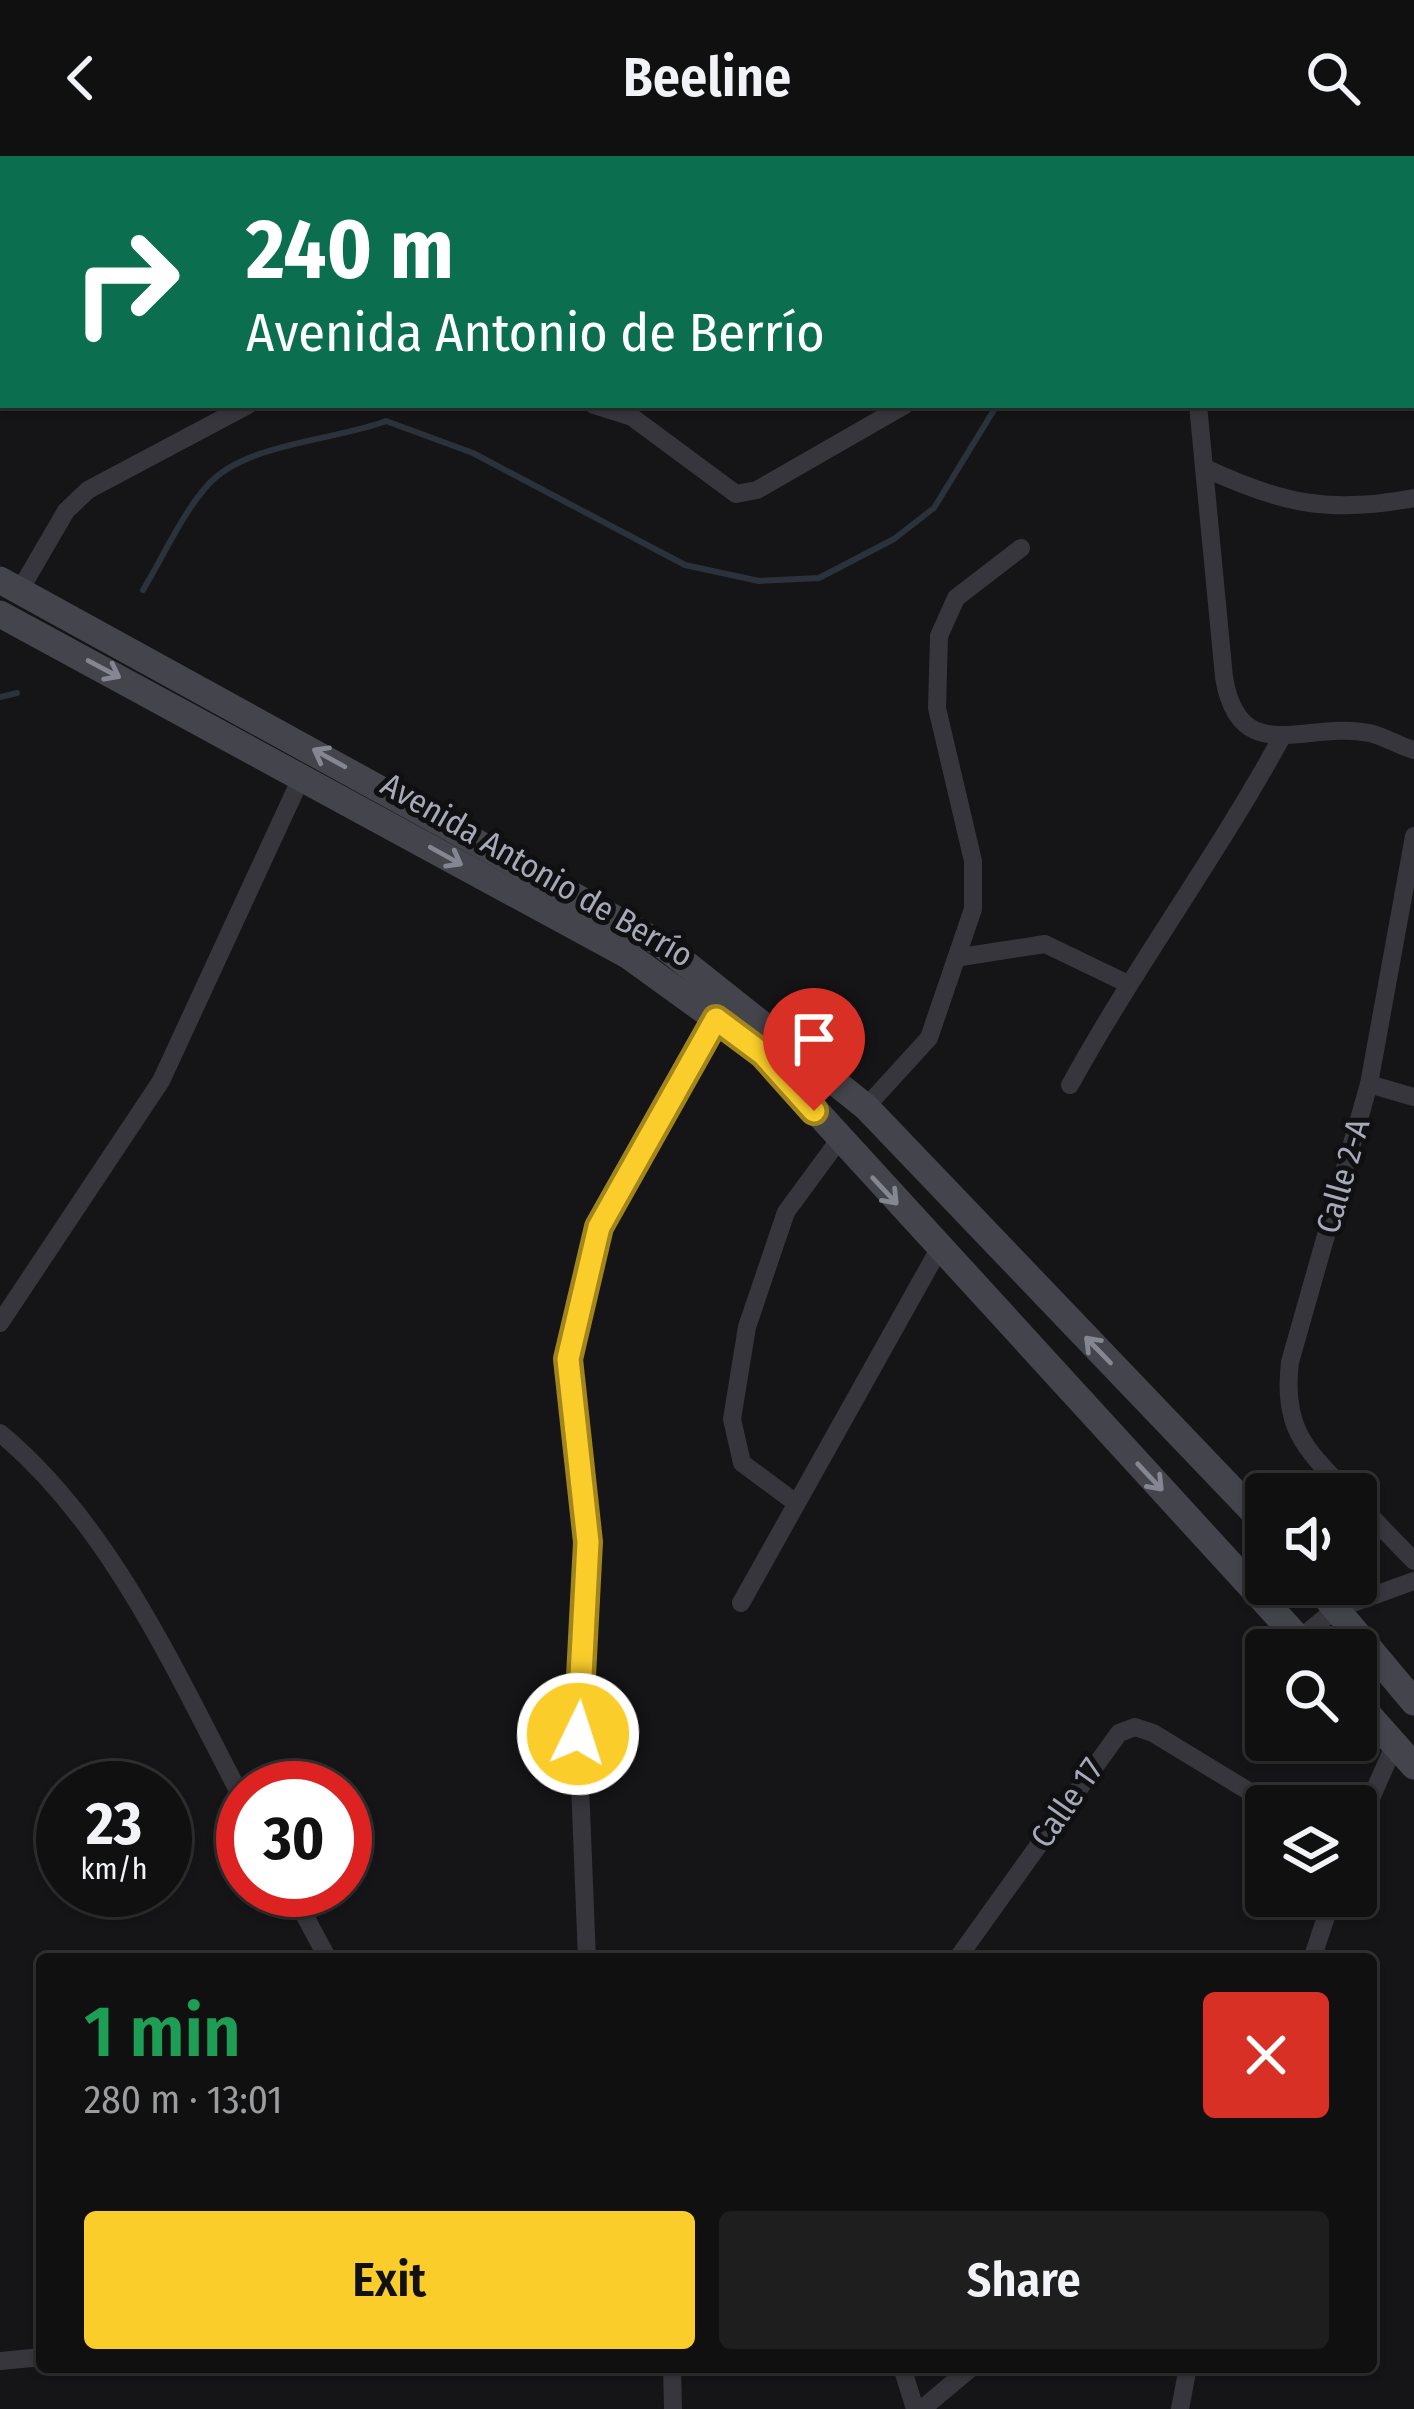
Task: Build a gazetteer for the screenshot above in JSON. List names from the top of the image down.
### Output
{
  "streets": {
    "street": ["Avenida Antonio de Berrío", "Calle 2-A", "Calle 17"]
  },
  "page": {
    "header": "Beeline",
    "turn": ["240 m", "Avenida Antonio de Berrío"],
    "speed": "23 km/h",
    "limit": "30",
    "heading": ["1 min", "280 m · 13:01"],
    "buttons": ["Exit", "Share"]
  }
}
